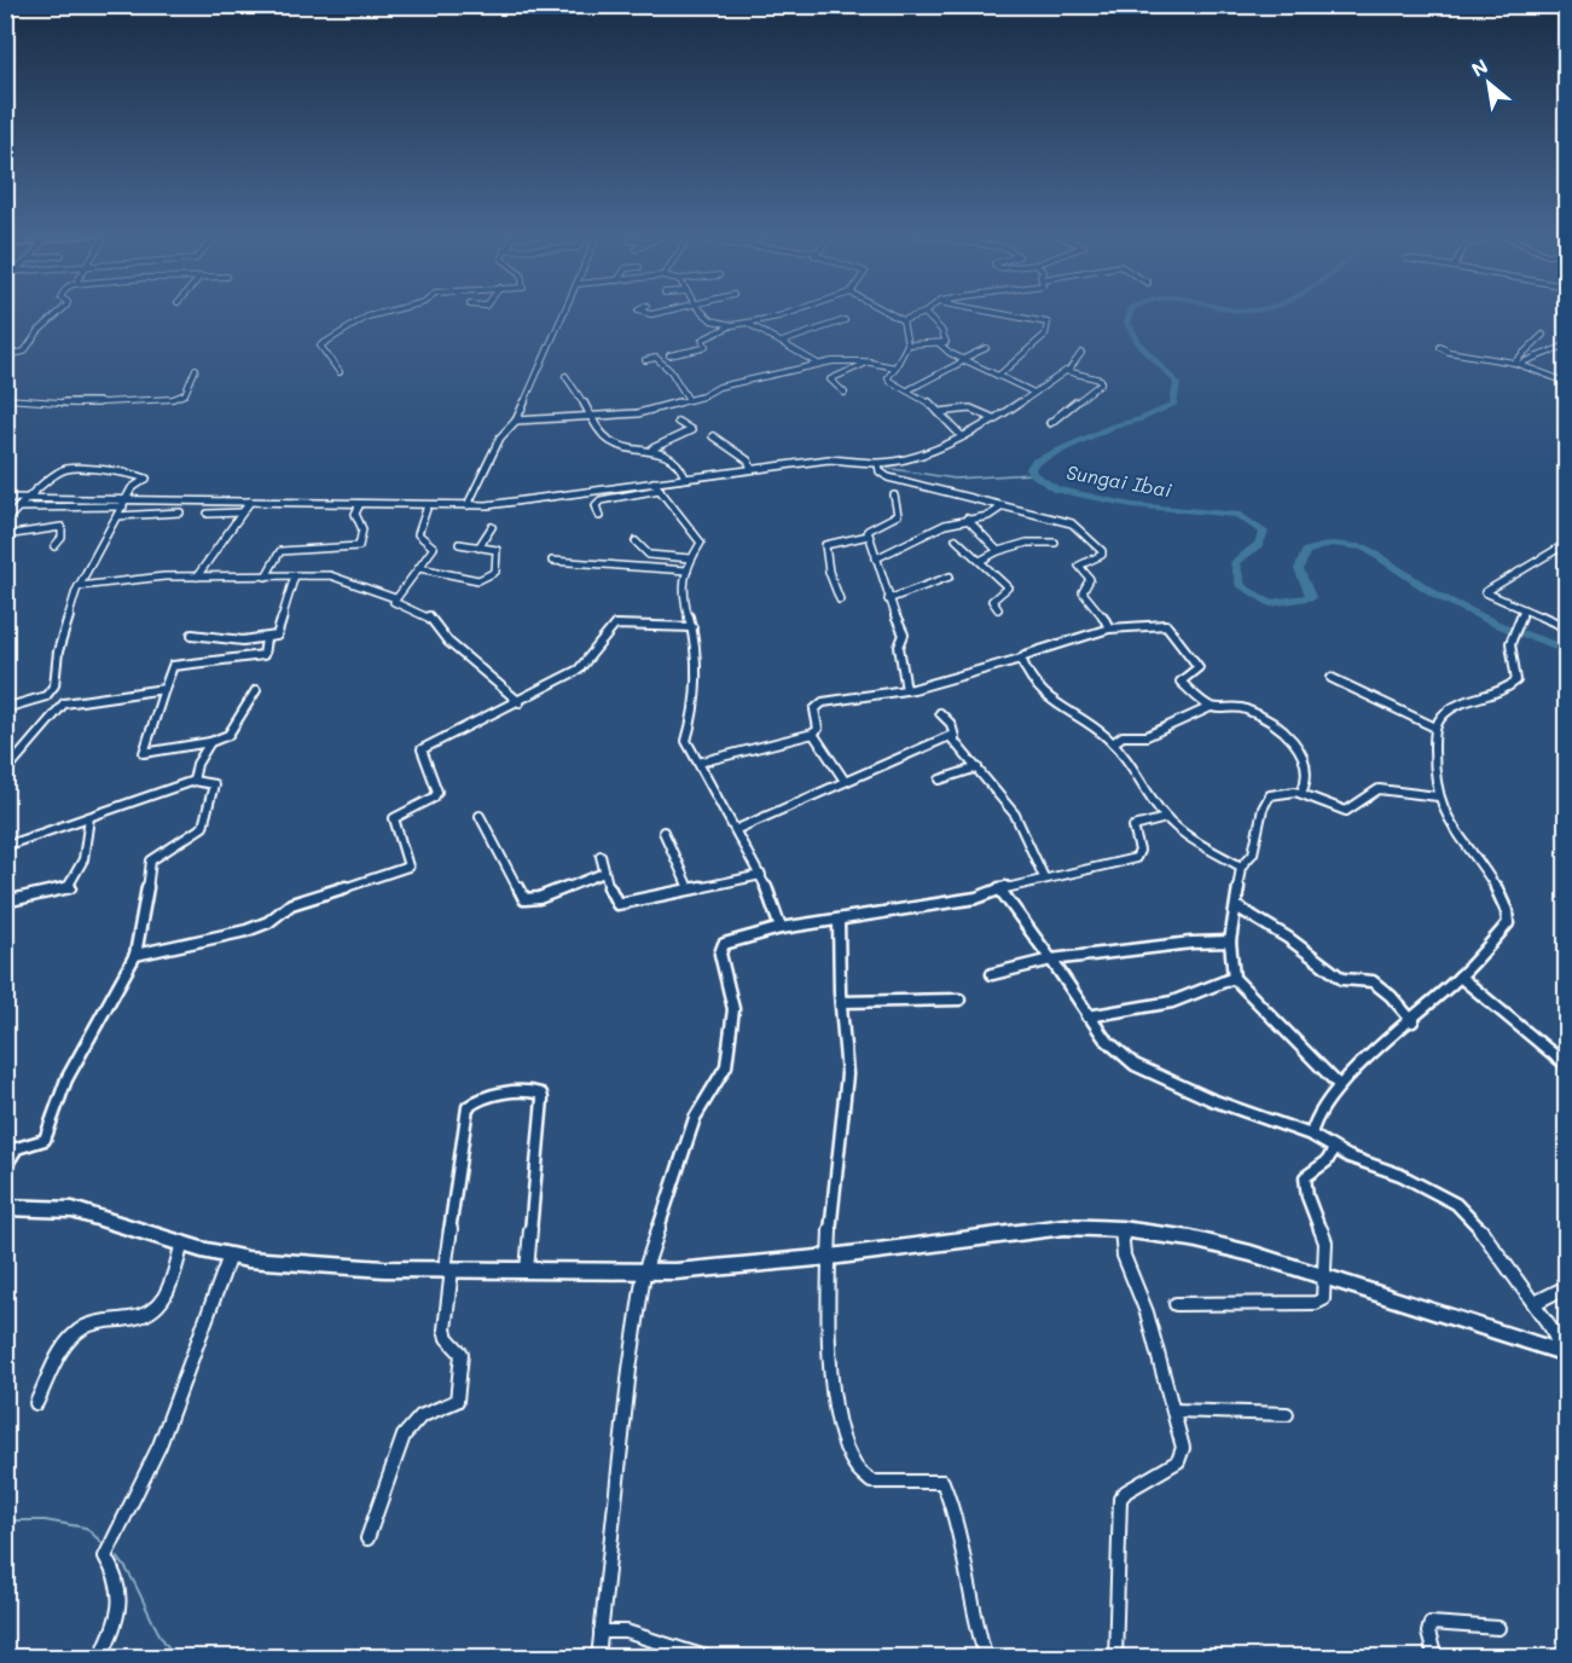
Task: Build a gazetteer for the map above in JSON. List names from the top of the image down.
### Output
{
  "water": ["Sungai Ibai"],
  "north": "top left"
}
